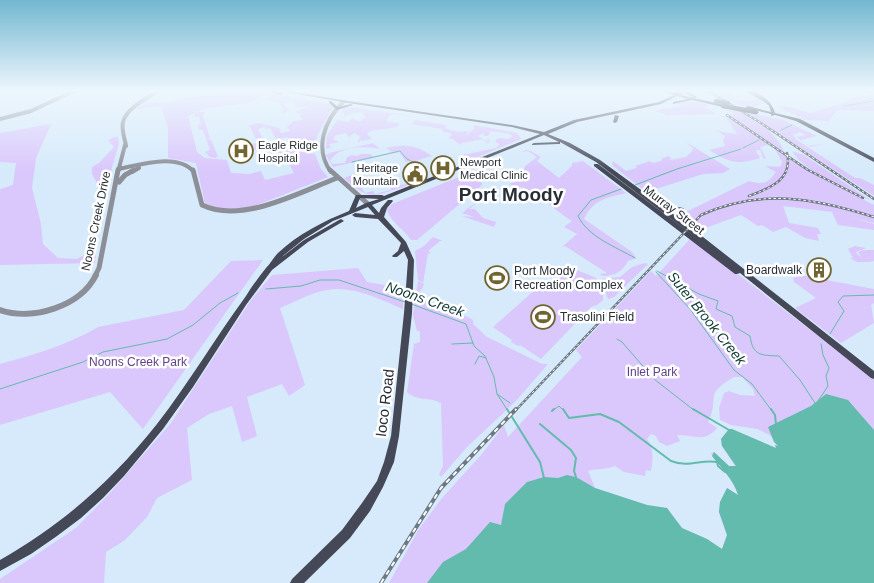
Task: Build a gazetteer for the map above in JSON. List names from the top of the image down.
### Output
{
  "streets": {
    "main road": ["Murray Street", "Ioco Road"],
    "street": ["Noons Creek Drive"]
  },
  "districts": ["Port Moody"],
  "water": ["Noons Creek", "Suter Brook Creek"],
  "parks": ["Noons Creek Park", "Inlet Park"],
  "places": {
    "hospital": ["Eagle Ridge Hospital", "Newport Medical Clinic"],
    "public building": ["Heritage Mountain"],
    "building": ["Boardwalk"],
    "sports": ["Port Moody Recreation Complex", "Trasolini Field"]
  }
}
